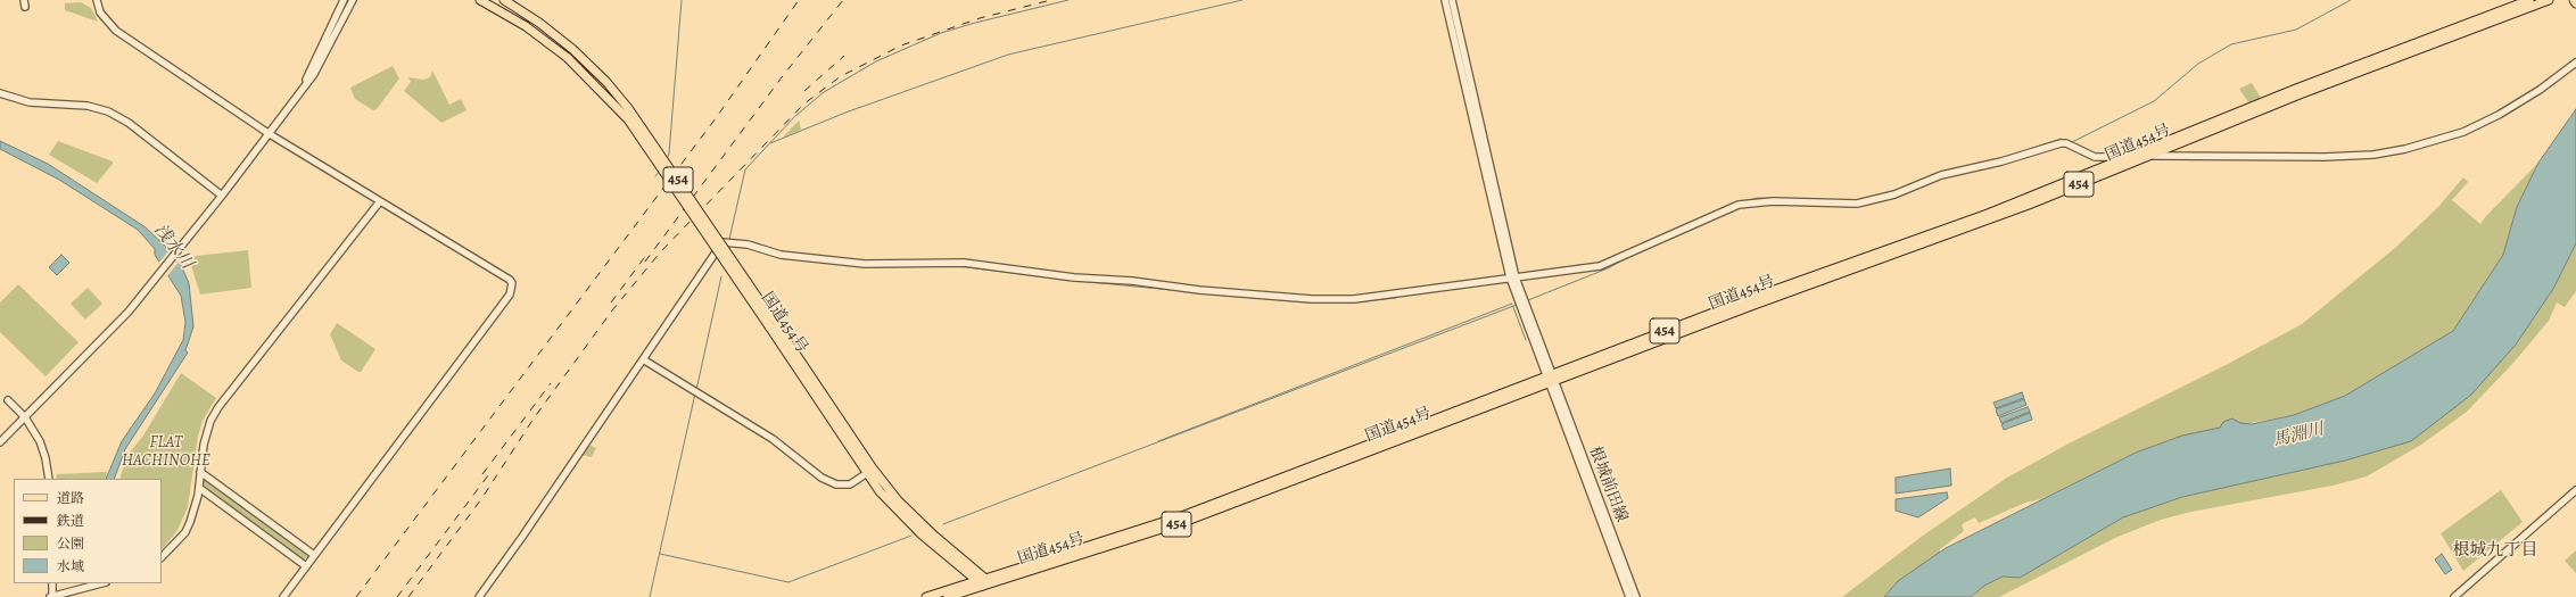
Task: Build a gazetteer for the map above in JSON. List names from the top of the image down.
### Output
{
  "streets": {
    "main road": ["国道454号", "454"],
    "street": ["根城前田線"]
  },
  "crossings": [
    ["国道454号", "根城前田線"]
  ],
  "districts": ["根城九丁目"],
  "water": ["浅水川", "馬淵川"],
  "parks": ["FLAT HACHINOHE"],
  "legend": [
    "道路",
    "鉄道",
    "公園",
    "水域"
  ]
}
